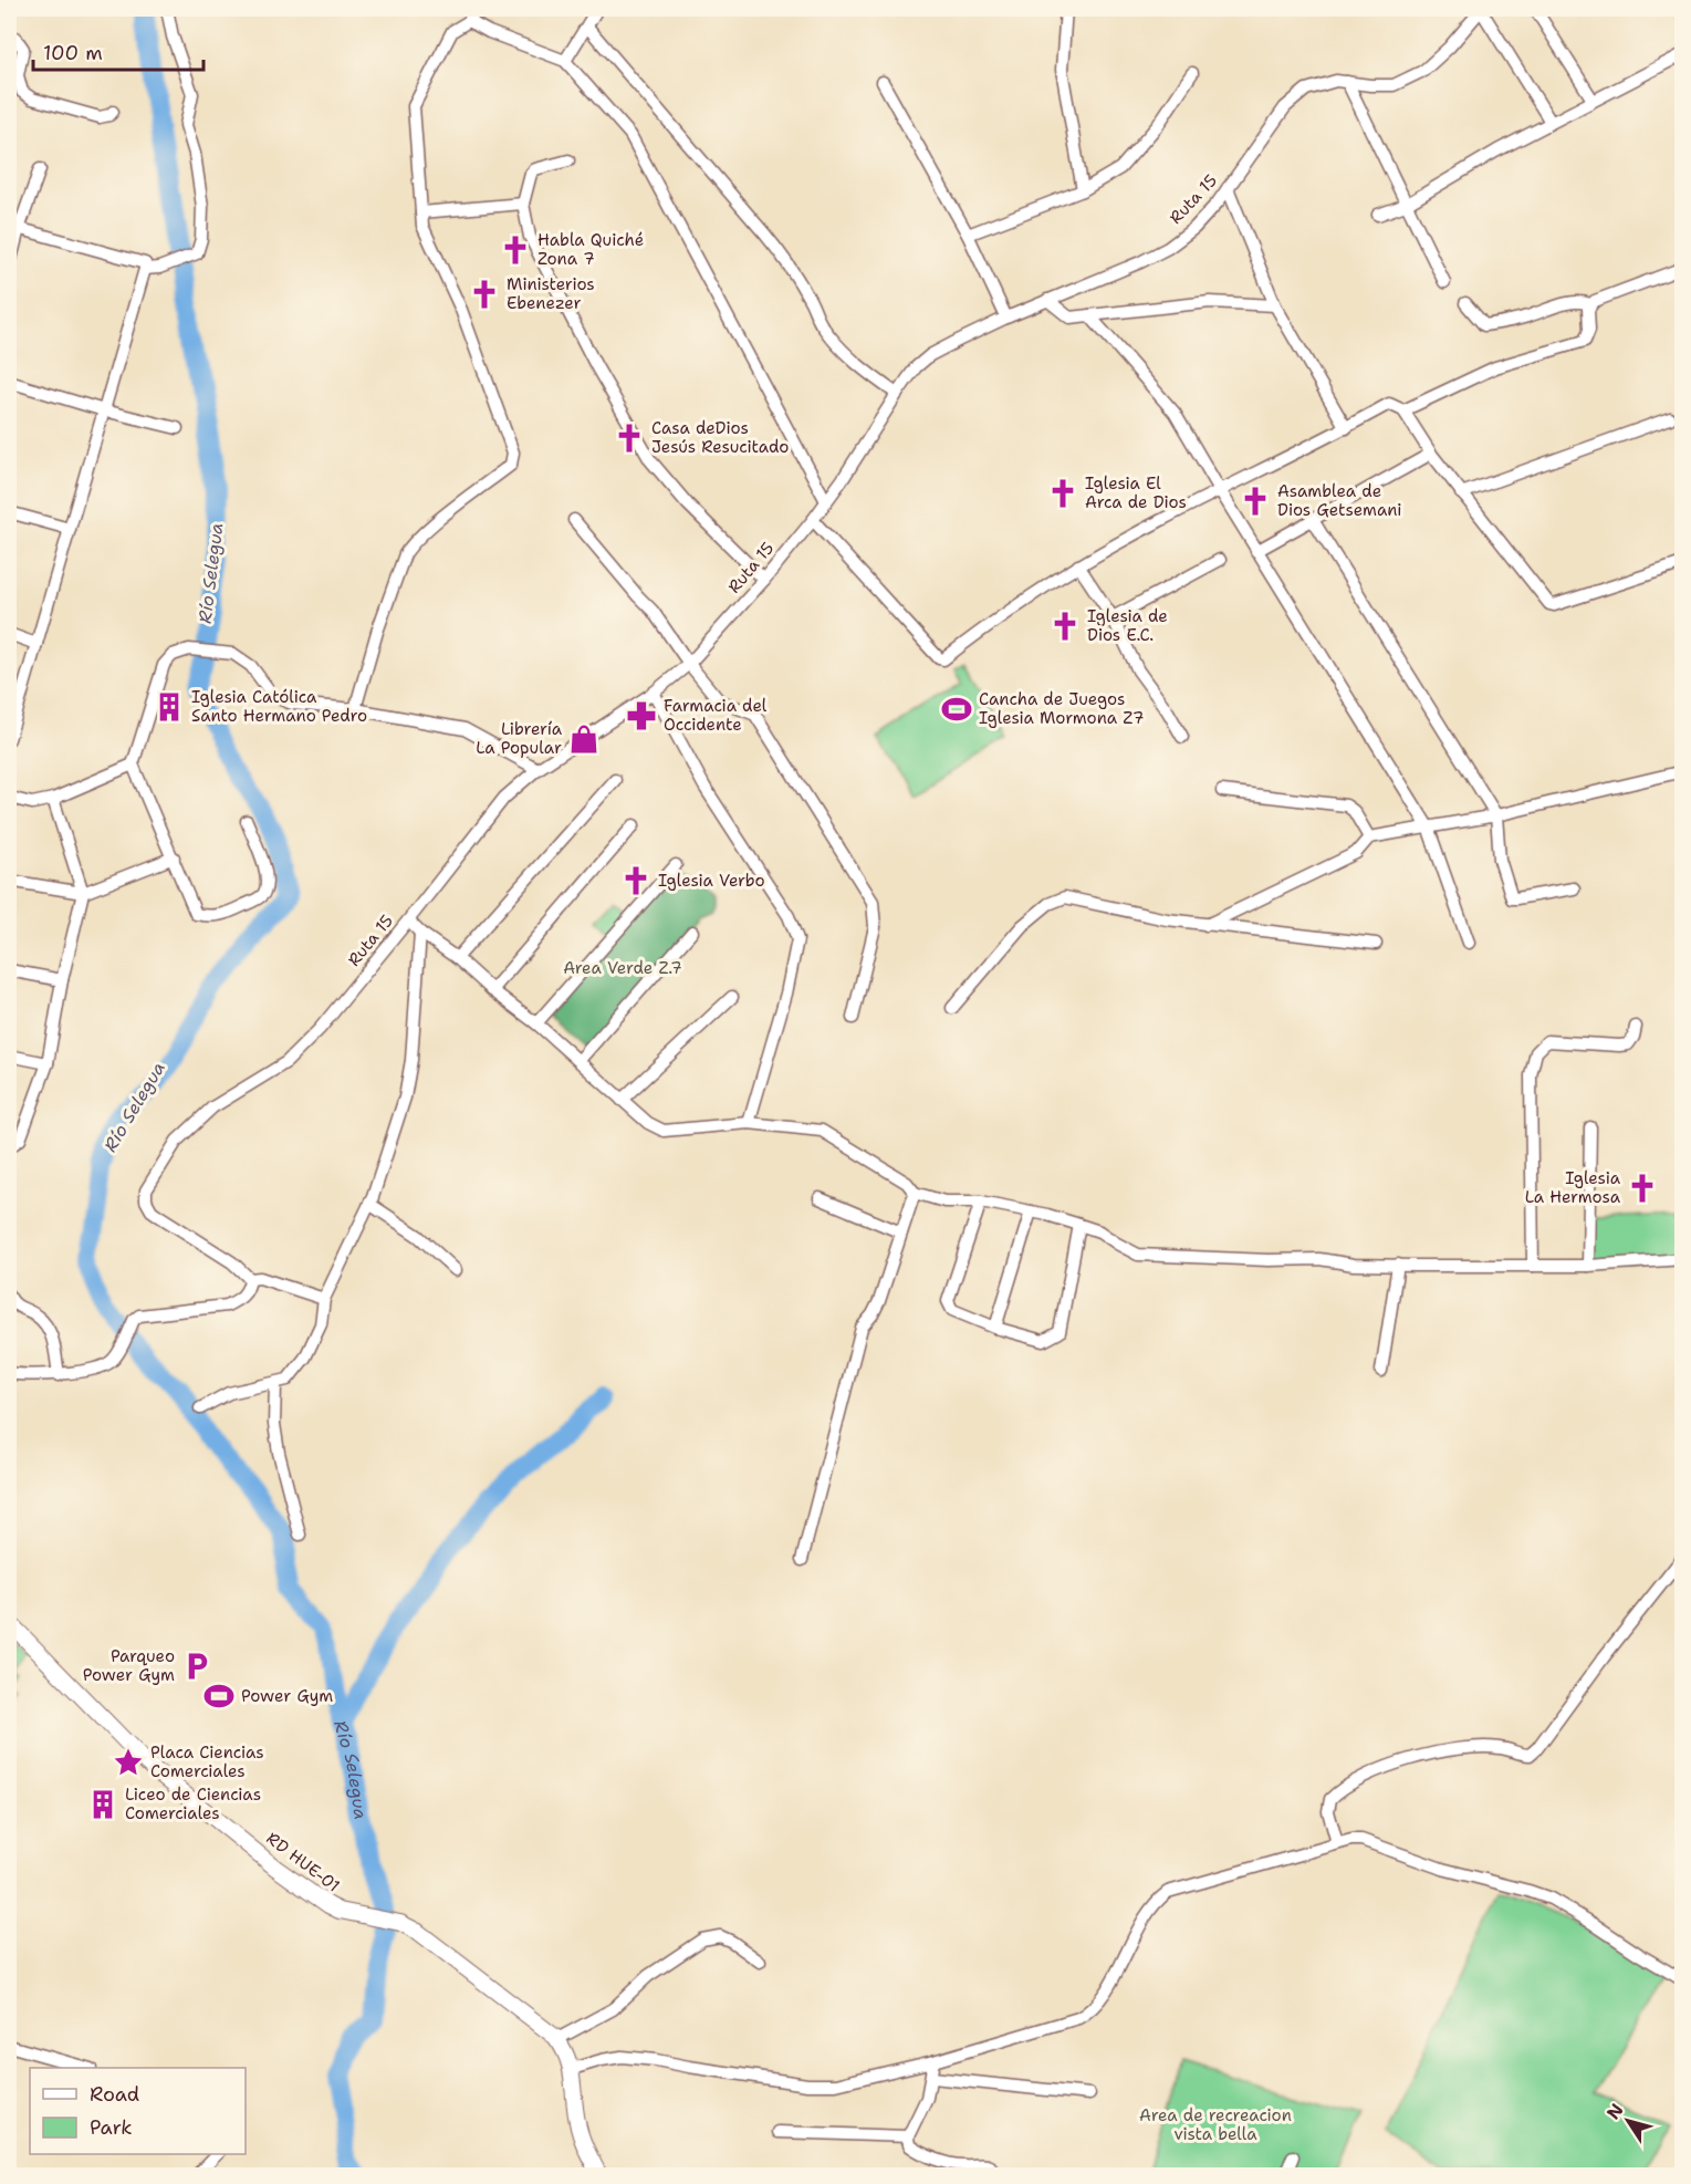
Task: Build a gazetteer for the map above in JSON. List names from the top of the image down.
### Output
{
  "streets": {
    "street": ["Ruta 15", "RD HUE-01"]
  },
  "water": ["Río Selegua"],
  "parks": ["Area Verde Z.7", "Area de recreacion vista bella"],
  "places": {
    "church": [
      "Habla Quiché Zona 7",
      "Ministerios Ebenezer",
      "Casa deDios Jesús Resucitado",
      "Iglesia El Arca de Dios",
      "Asamblea de Dios Getsemani",
      "Iglesia de Dios E.C.",
      "Iglesia Verbo",
      "Iglesia La Hermosa"
    ],
    "building": ["Iglesia Católica Santo Hermano Pedro", "Liceo de Ciencias Comerciales"],
    "sports": ["Cancha de Juegos Iglesia Mormona Z7", "Power Gym"],
    "pharmacy": ["Farmacia del Occidente"],
    "shop": ["Librería La Popular"],
    "parking": ["Parqueo Power Gym"],
    "place": ["Placa Ciencias Comerciales"]
  },
  "legend": ["Road", "Park"],
  "scale_bar": "100 m",
  "north": "top left"
}
